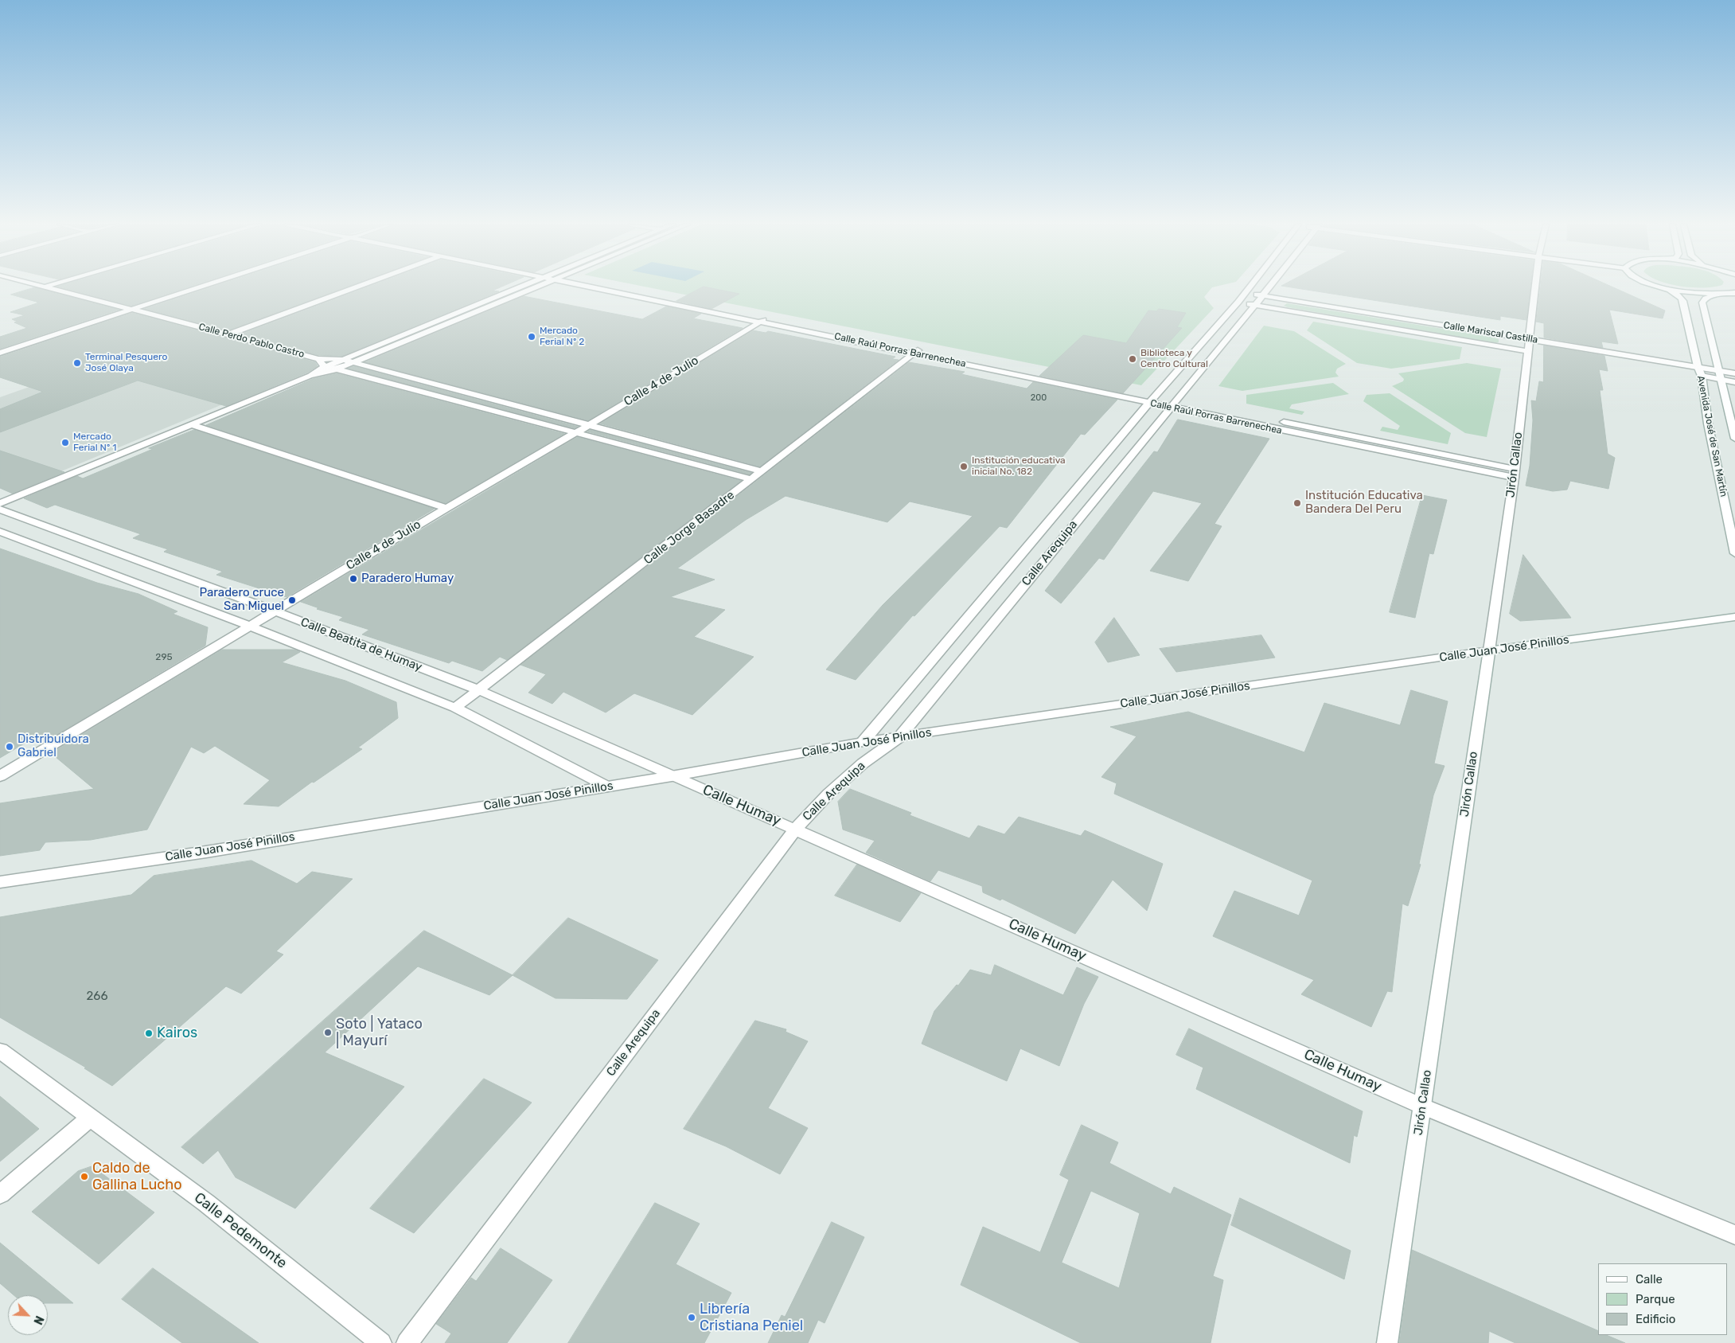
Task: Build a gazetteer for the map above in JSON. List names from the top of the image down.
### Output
{
  "streets": {
    "street": [
      "Calle Mariscal Castilla",
      "Calle Perdo Pablo Castro",
      "Calle Raúl Porras Barrenechea",
      "Calle 4 de Julio",
      "Avenida José de San Martín",
      "Jirón Callao",
      "Calle Jorge Basadre",
      "Calle Arequipa",
      "Calle Beatita de Humay",
      "Calle Juan José Pinillos",
      "Calle Humay",
      "Calle Pedemonte"
    ]
  },
  "crossings": [
    ["Calle Mariscal Castilla", "Avenida José de San Martín"],
    ["Calle Mariscal Castilla", "Jirón Callao"],
    ["Calle Mariscal Castilla", "Calle Arequipa"],
    ["Calle Raúl Porras Barrenechea", "Calle 4 de Julio"],
    ["Calle Raúl Porras Barrenechea", "Jirón Callao"],
    ["Calle Raúl Porras Barrenechea", "Calle Jorge Basadre"],
    ["Calle Raúl Porras Barrenechea", "Calle Arequipa"],
    ["Calle 4 de Julio", "Calle Beatita de Humay"],
    ["Jirón Callao", "Calle Juan José Pinillos"],
    ["Jirón Callao", "Calle Humay"],
    ["Calle Jorge Basadre", "Calle Beatita de Humay"],
    ["Calle Arequipa", "Calle Juan José Pinillos"],
    ["Calle Arequipa", "Calle Humay"],
    ["Calle Beatita de Humay", "Calle Juan José Pinillos"],
    ["Calle Beatita de Humay", "Calle Humay"],
    ["Calle Juan José Pinillos", "Calle Humay"]
  ],
  "places": [
    "Mercado Ferial Nº 2",
    "Biblioteca y Centro Cultural",
    "Terminal Pesquero José Olaya",
    "Mercado Ferial Nº 1",
    "Institución educativa inicial No. 182",
    "Institución Educativa Bandera Del Peru",
    "Paradero Humay",
    "Paradero cruce San Miguel",
    "Distribuidora Gabriel",
    "Soto | Yataco | Mayurí",
    "Kairos",
    "Caldo de Gallina Lucho",
    "Librería Cristiana Peniel"
  ],
  "house_numbers": ["200", "295", "266"],
  "legend": ["Calle", "Parque", "Edificio"],
  "north": "bottom right"
}
